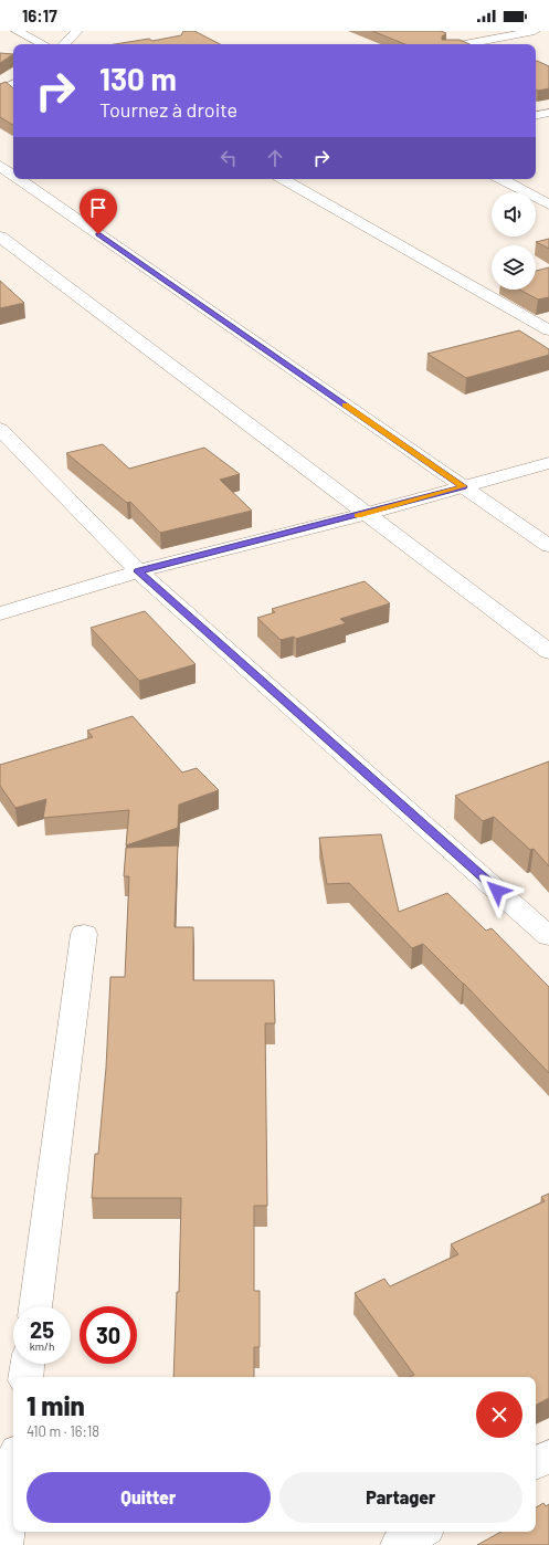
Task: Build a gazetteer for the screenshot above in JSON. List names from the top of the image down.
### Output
{
  "page": {
    "status": "16:17",
    "turn": ["130 m", "Tournez à droite"],
    "speed": "25 km/h",
    "limit": "30",
    "heading": ["1 min", "410 m · 16:18"],
    "buttons": ["Quitter", "Partager"]
  }
}
